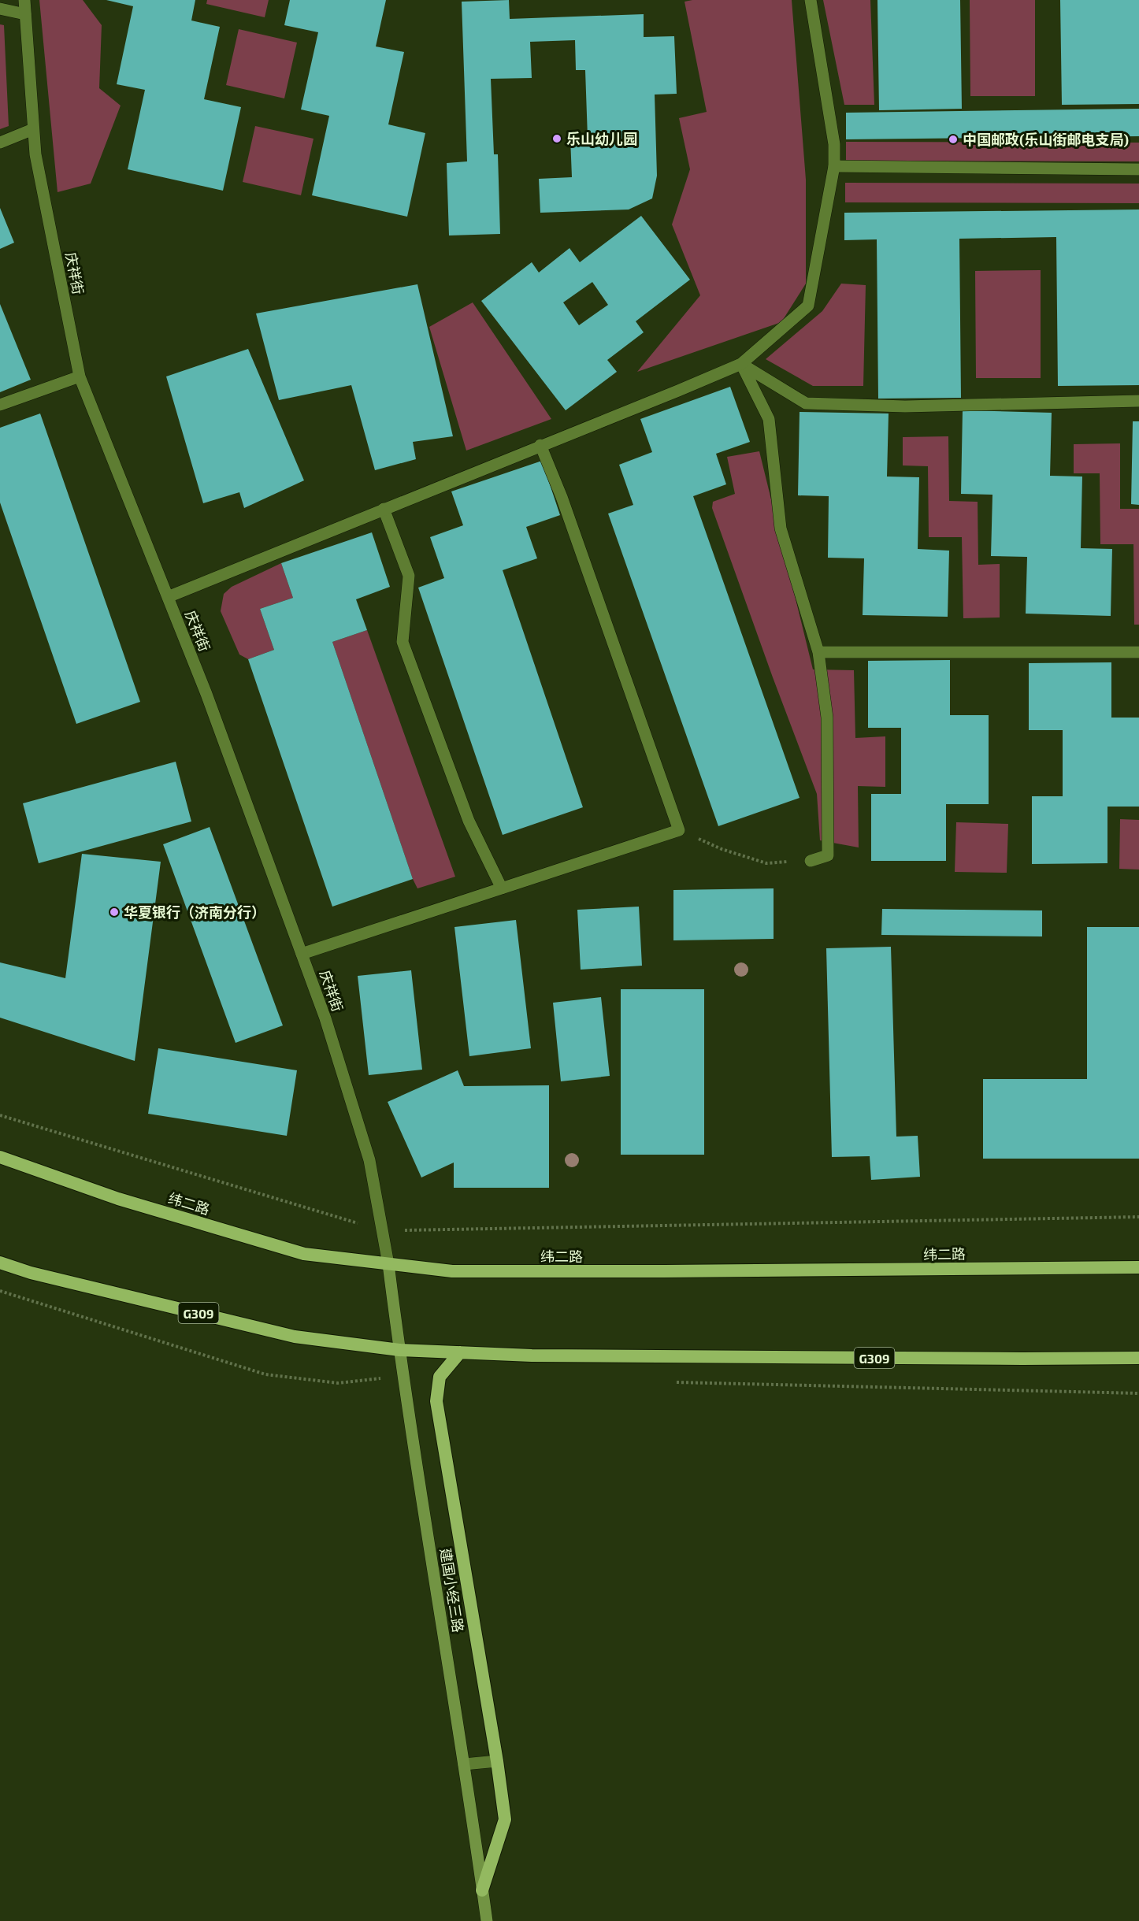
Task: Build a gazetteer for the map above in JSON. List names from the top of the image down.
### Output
{
  "streets": {
    "highway": ["纬二路", "G309"],
    "main road": ["建国小经三路"],
    "street": ["庆祥街"]
  },
  "crossings": [
    ["庆祥街", "纬二路"],
    ["庆祥街", "建国小经三路"],
    ["纬二路", "建国小经三路"],
    ["G309", "建国小经三路"]
  ],
  "places": ["乐山幼儿园", "中国邮政(乐山街邮电支局)", "华夏银行（济南分行）"]
}
